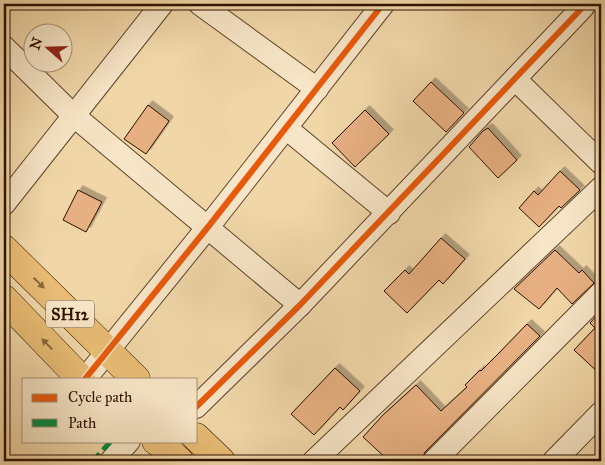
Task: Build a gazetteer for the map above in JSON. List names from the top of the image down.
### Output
{
  "streets": {
    "main road": ["SH12"]
  },
  "legend": ["Cycle path", "Path"],
  "north": "left"
}
